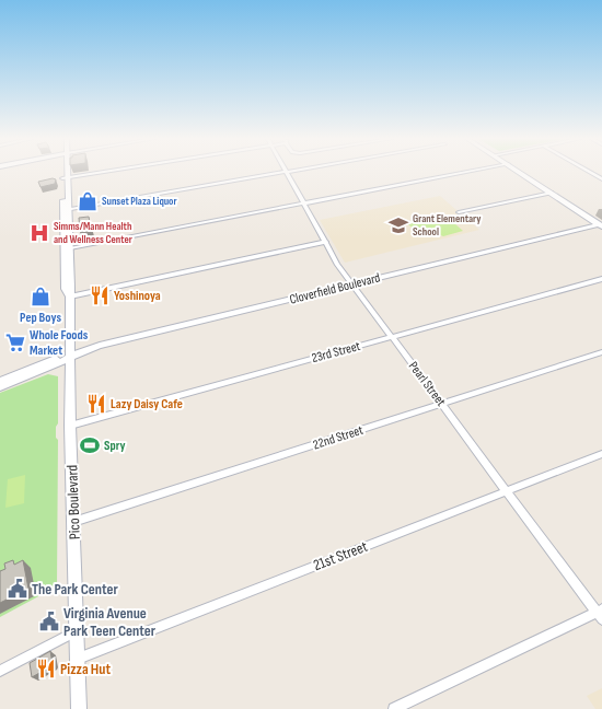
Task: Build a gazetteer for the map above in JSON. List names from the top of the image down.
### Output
{
  "streets": {
    "street": [
      "Cloverfield Boulevard",
      "23rd Street",
      "Pearl Street",
      "22nd Street",
      "Pico Boulevard",
      "21st Street"
    ]
  },
  "crossings": [
    ["Cloverfield Boulevard", "Pearl Street"],
    ["Cloverfield Boulevard", "Pico Boulevard"],
    ["23rd Street", "Pearl Street"],
    ["23rd Street", "Pico Boulevard"],
    ["Pearl Street", "22nd Street"],
    ["Pearl Street", "21st Street"],
    ["22nd Street", "Pico Boulevard"],
    ["Pico Boulevard", "21st Street"]
  ],
  "places": {
    "shop": ["Sunset Plaza Liquor", "Pep Boys"],
    "school or university": ["Grant Elementary School"],
    "hospital": ["Simms/Mann Health and Wellness Center"],
    "restaurant": ["Yoshinoya", "Lazy Daisy Cafe", "Pizza Hut"],
    "supermarket": ["Whole Foods Market"],
    "sports": ["Spry"],
    "public building": ["The Park Center", "Virginia Avenue Park Teen Center"]
  }
}
